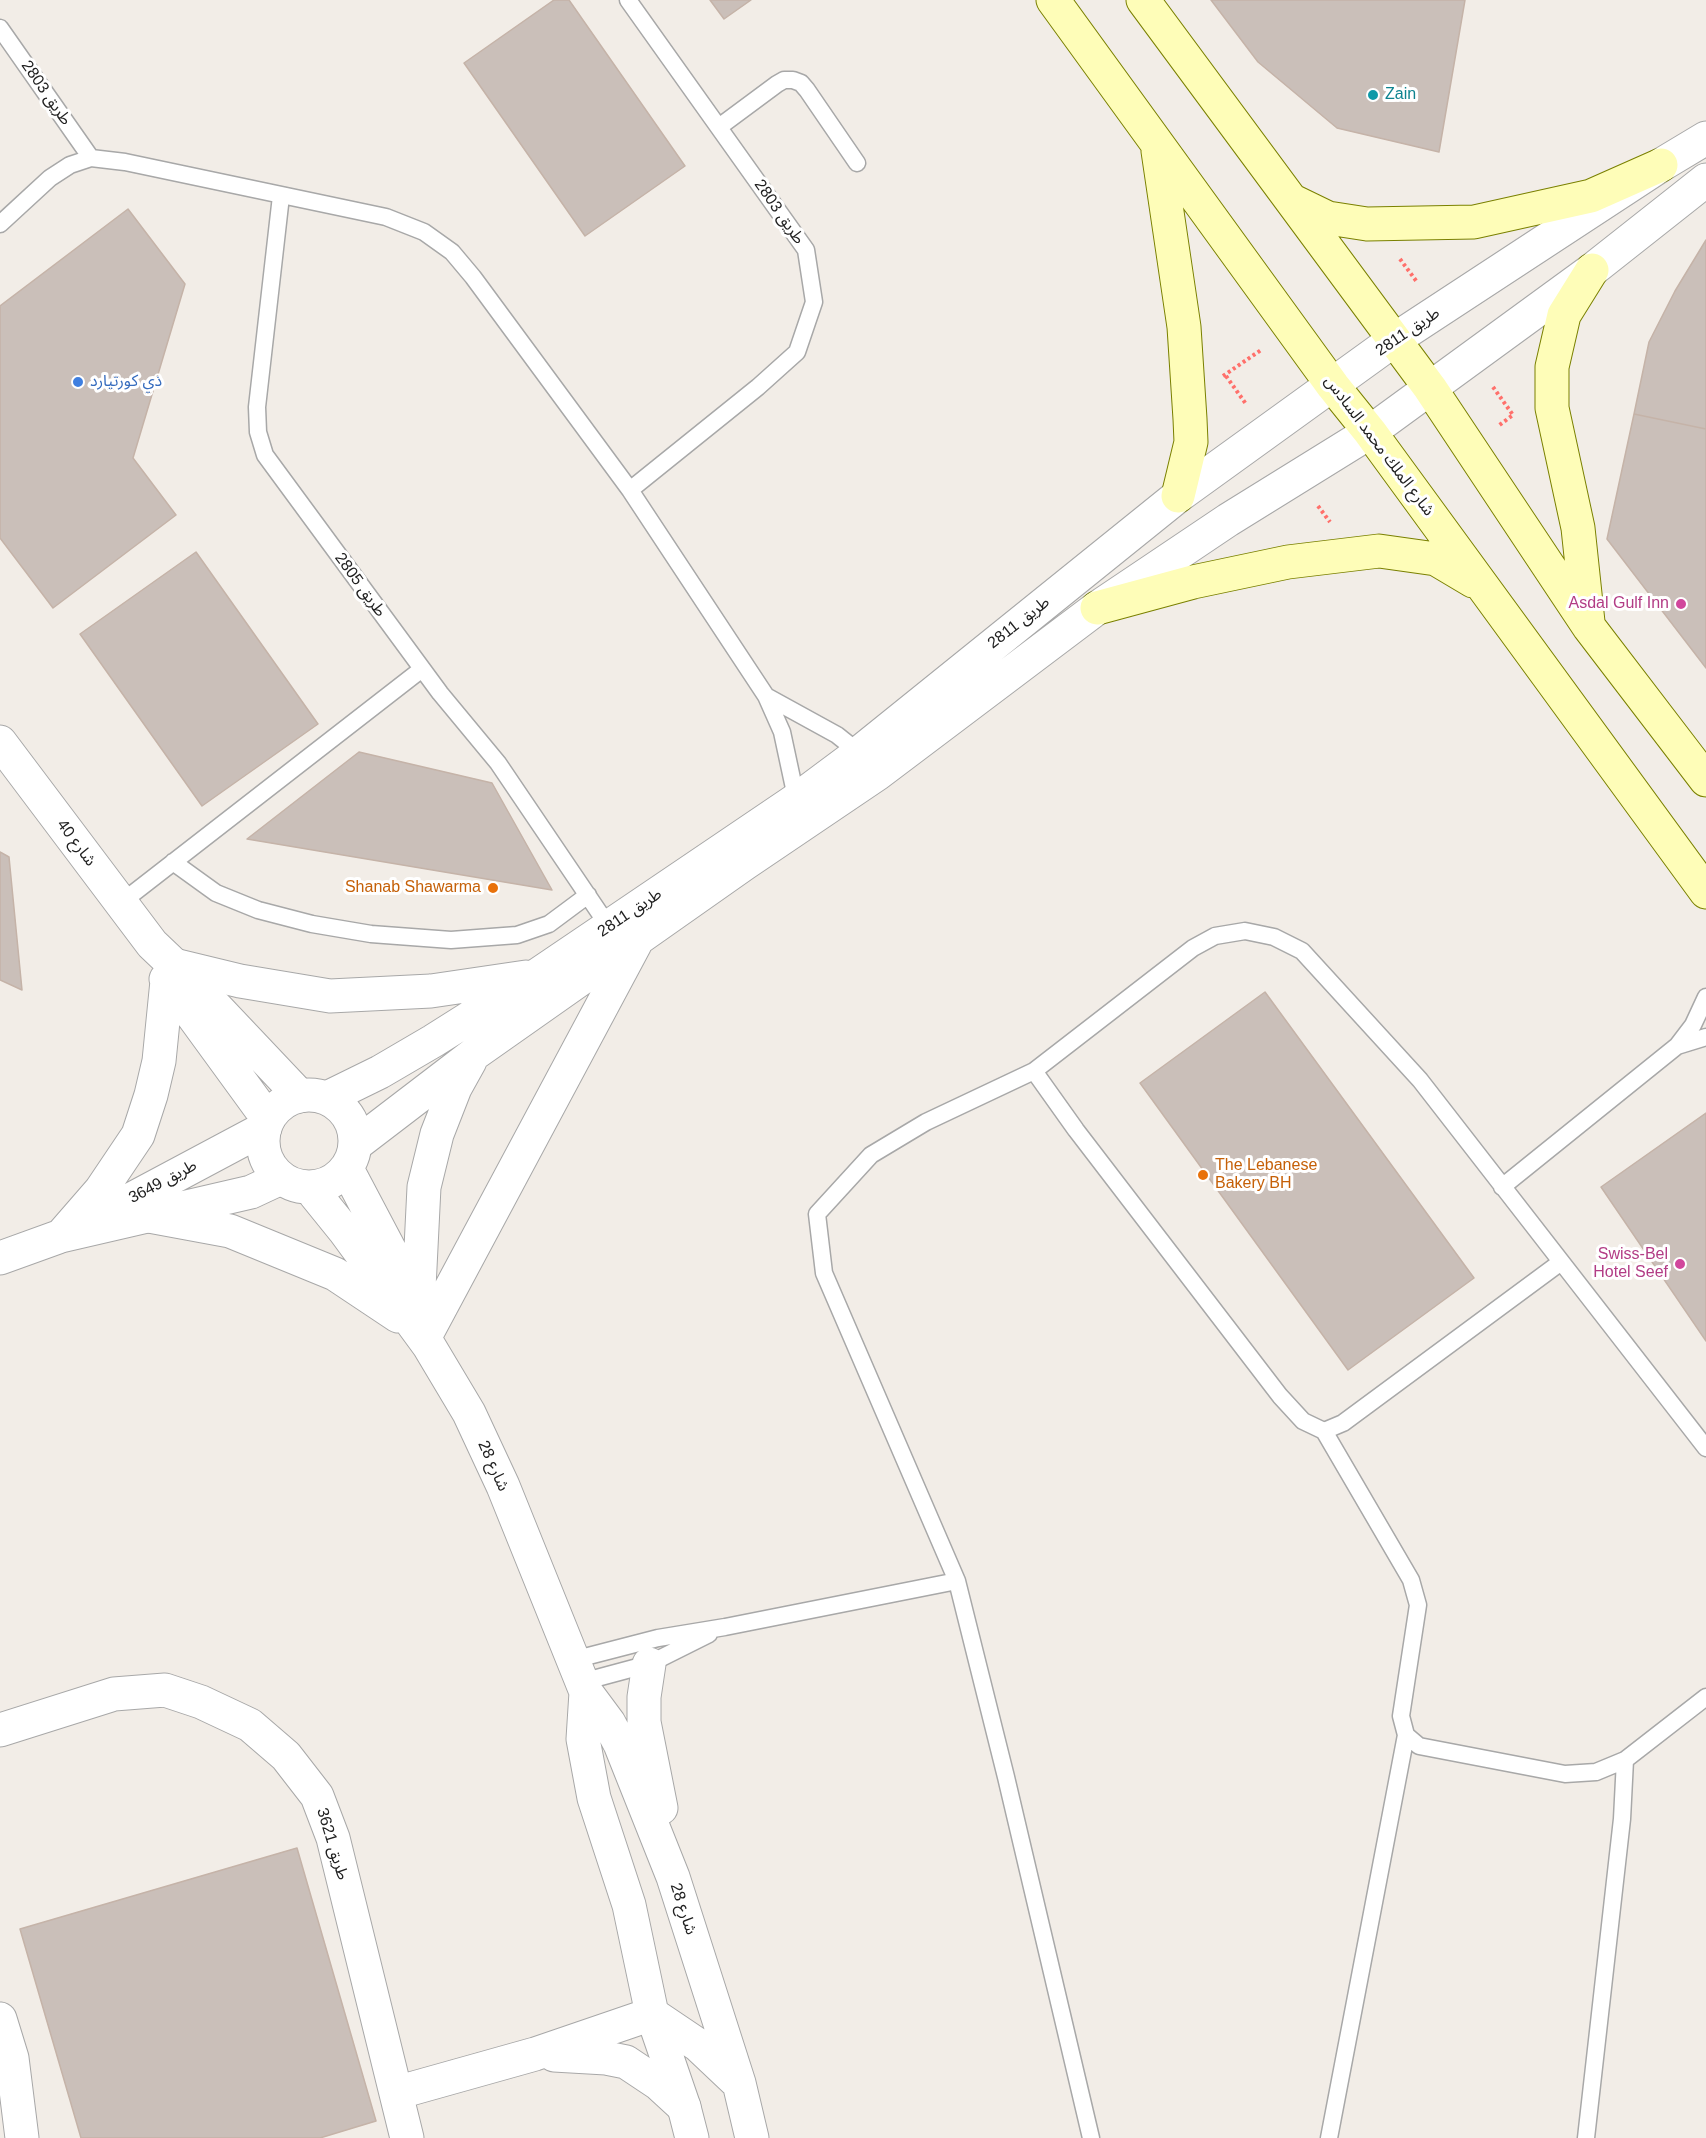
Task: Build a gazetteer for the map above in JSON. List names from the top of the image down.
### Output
{
  "streets": {
    "main road": ["شارع الملك محمد السادس"],
    "street": [
      "طريق 2811",
      "شارع 40",
      "طريق 3649",
      "شارع 28",
      "طريق 3621"
    ],
    "lane": ["طريق 2803", "طريق 2805"]
  },
  "crossings": [
    ["طريق 2811", "شارع الملك محمد السادس"],
    ["طريق 2811", "طريق 2805"],
    ["طريق 2811", "شارع 40"],
    ["طريق 2811", "طريق 3649"],
    ["طريق 2811", "شارع 28"],
    ["شارع 40", "طريق 3649"],
    ["شارع 40", "شارع 28"],
    ["طريق 3649", "شارع 28"]
  ],
  "places": [
    "Zain",
    "ذي كورتيارد",
    "Asdal Gulf Inn",
    "Shanab Shawarma",
    "The Lebanese Bakery BH",
    "Swiss-Bel Hotel Seef"
  ]
}
